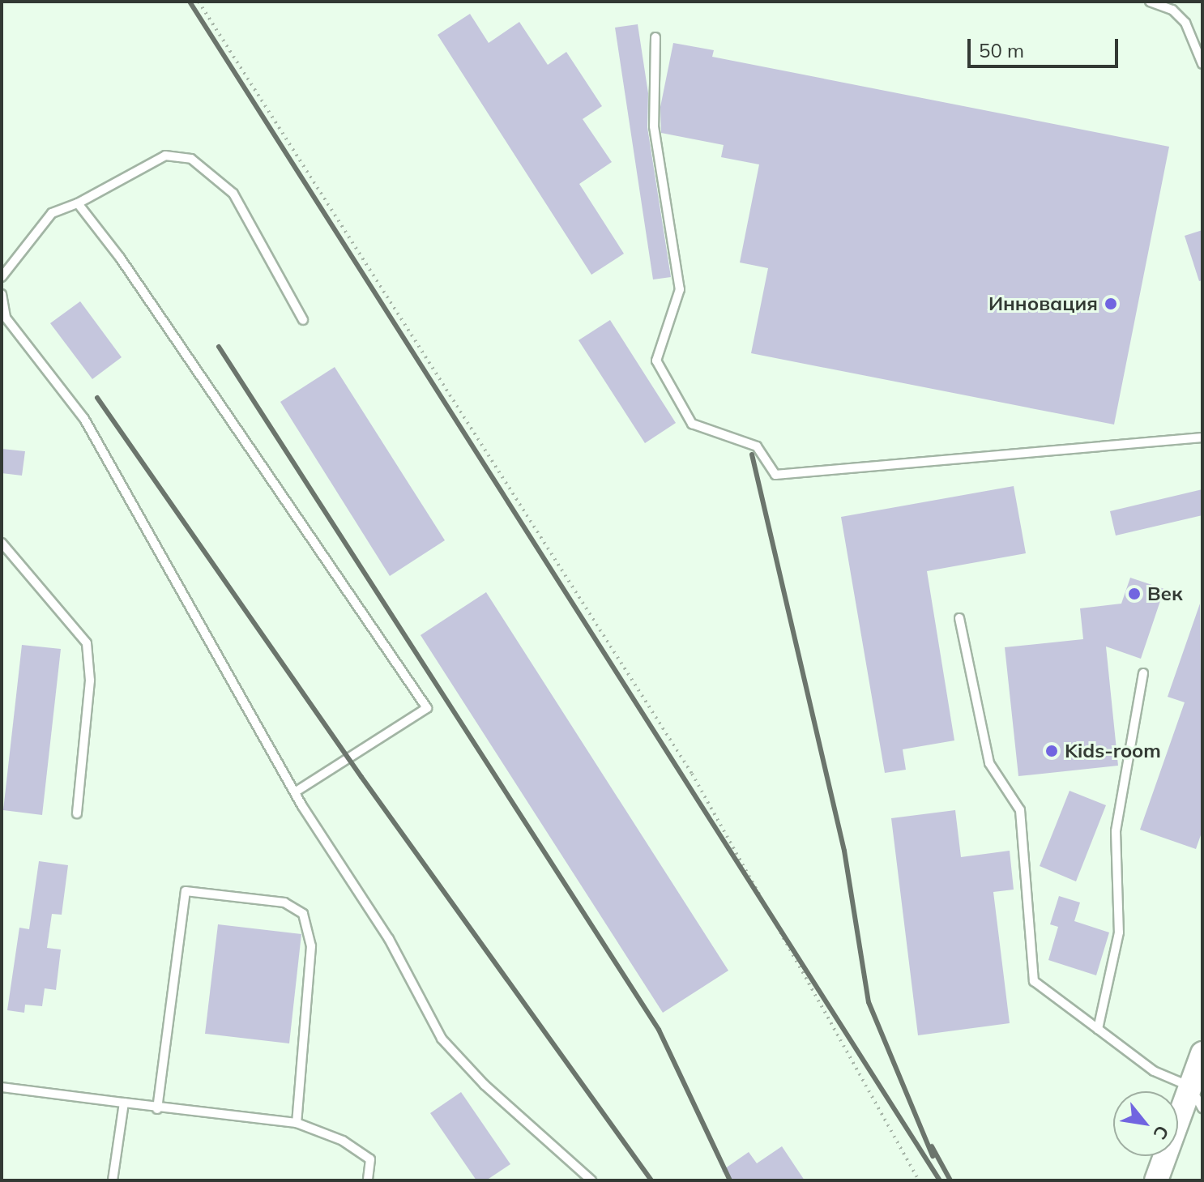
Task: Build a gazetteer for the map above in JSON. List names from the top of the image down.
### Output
{
  "places": ["Инновация", "Век", "Kids-room"],
  "scale_bar": "50 m",
  "north": "bottom right"
}
